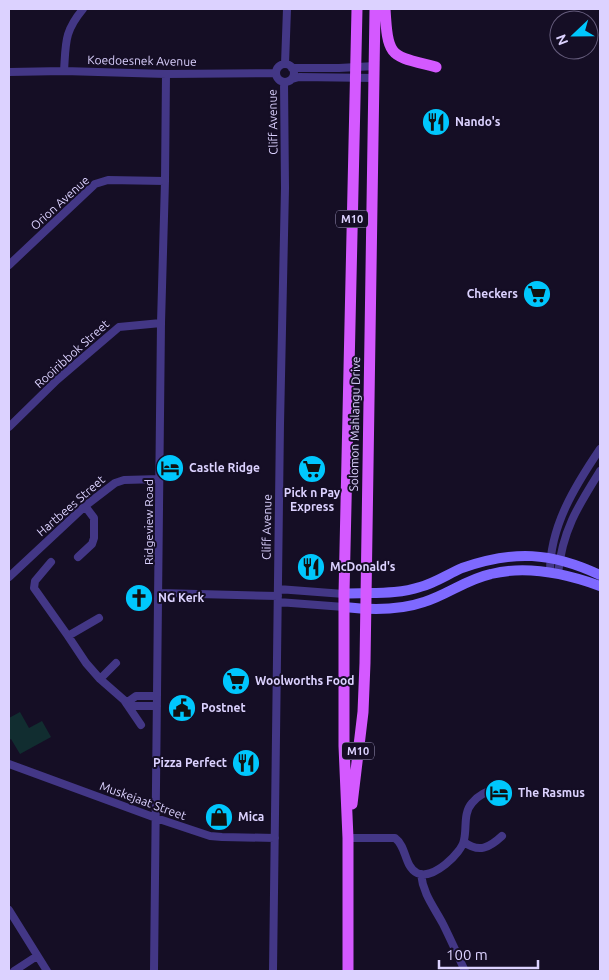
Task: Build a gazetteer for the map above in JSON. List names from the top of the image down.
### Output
{
  "streets": {
    "main road": ["M10", "Solomon Mahlangu Drive"],
    "street": [
      "Koedoesnek Avenue",
      "Cliff Avenue",
      "Orion Avenue",
      "Rooiribbok Street",
      "Hartbees Street",
      "Ridgeview Road",
      "Muskejaat Street"
    ]
  },
  "crossings": [
    ["Koedoesnek Avenue", "Cliff Avenue"],
    ["Koedoesnek Avenue", "Ridgeview Road"],
    ["Cliff Avenue", "Muskejaat Street"],
    ["Orion Avenue", "Ridgeview Road"],
    ["Rooiribbok Street", "Ridgeview Road"],
    ["Hartbees Street", "Ridgeview Road"],
    ["Ridgeview Road", "Muskejaat Street"]
  ],
  "places": {
    "restaurant": ["Nando's", "McDonald's", "Pizza Perfect"],
    "supermarket": ["Checkers", "Pick n Pay Express", "Woolworths Food"],
    "hotel": ["Castle Ridge", "The Rasmus"],
    "church": ["NG Kerk"],
    "public building": ["Postnet"],
    "shop": ["Mica"]
  },
  "scale_bar": "100 m",
  "north": "left"
}
